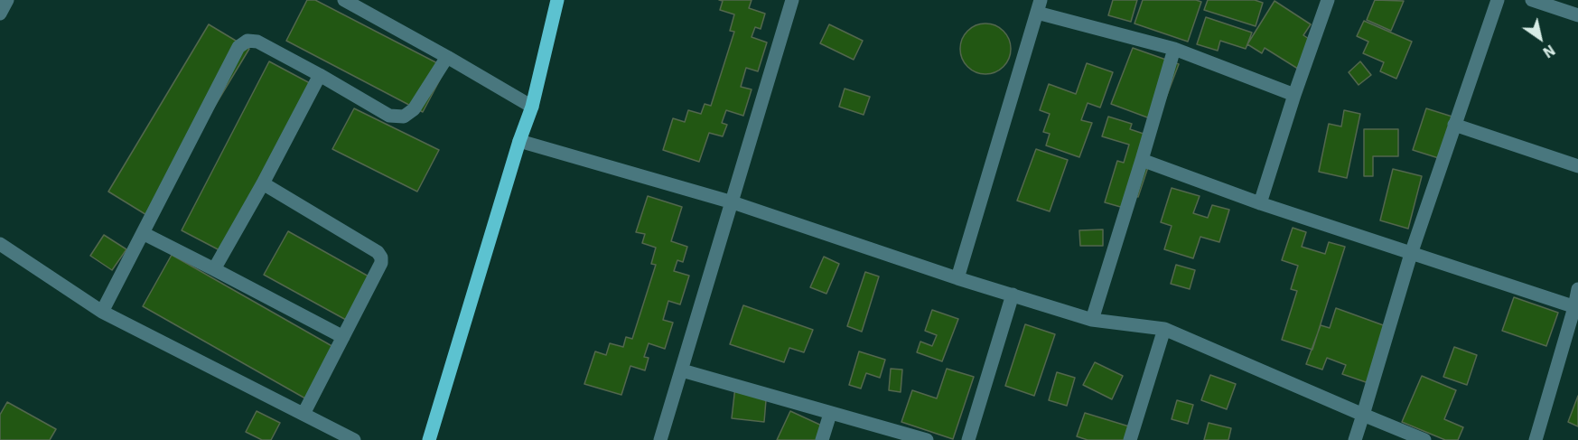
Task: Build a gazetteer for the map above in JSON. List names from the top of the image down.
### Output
{
  "north": "bottom right"
}
